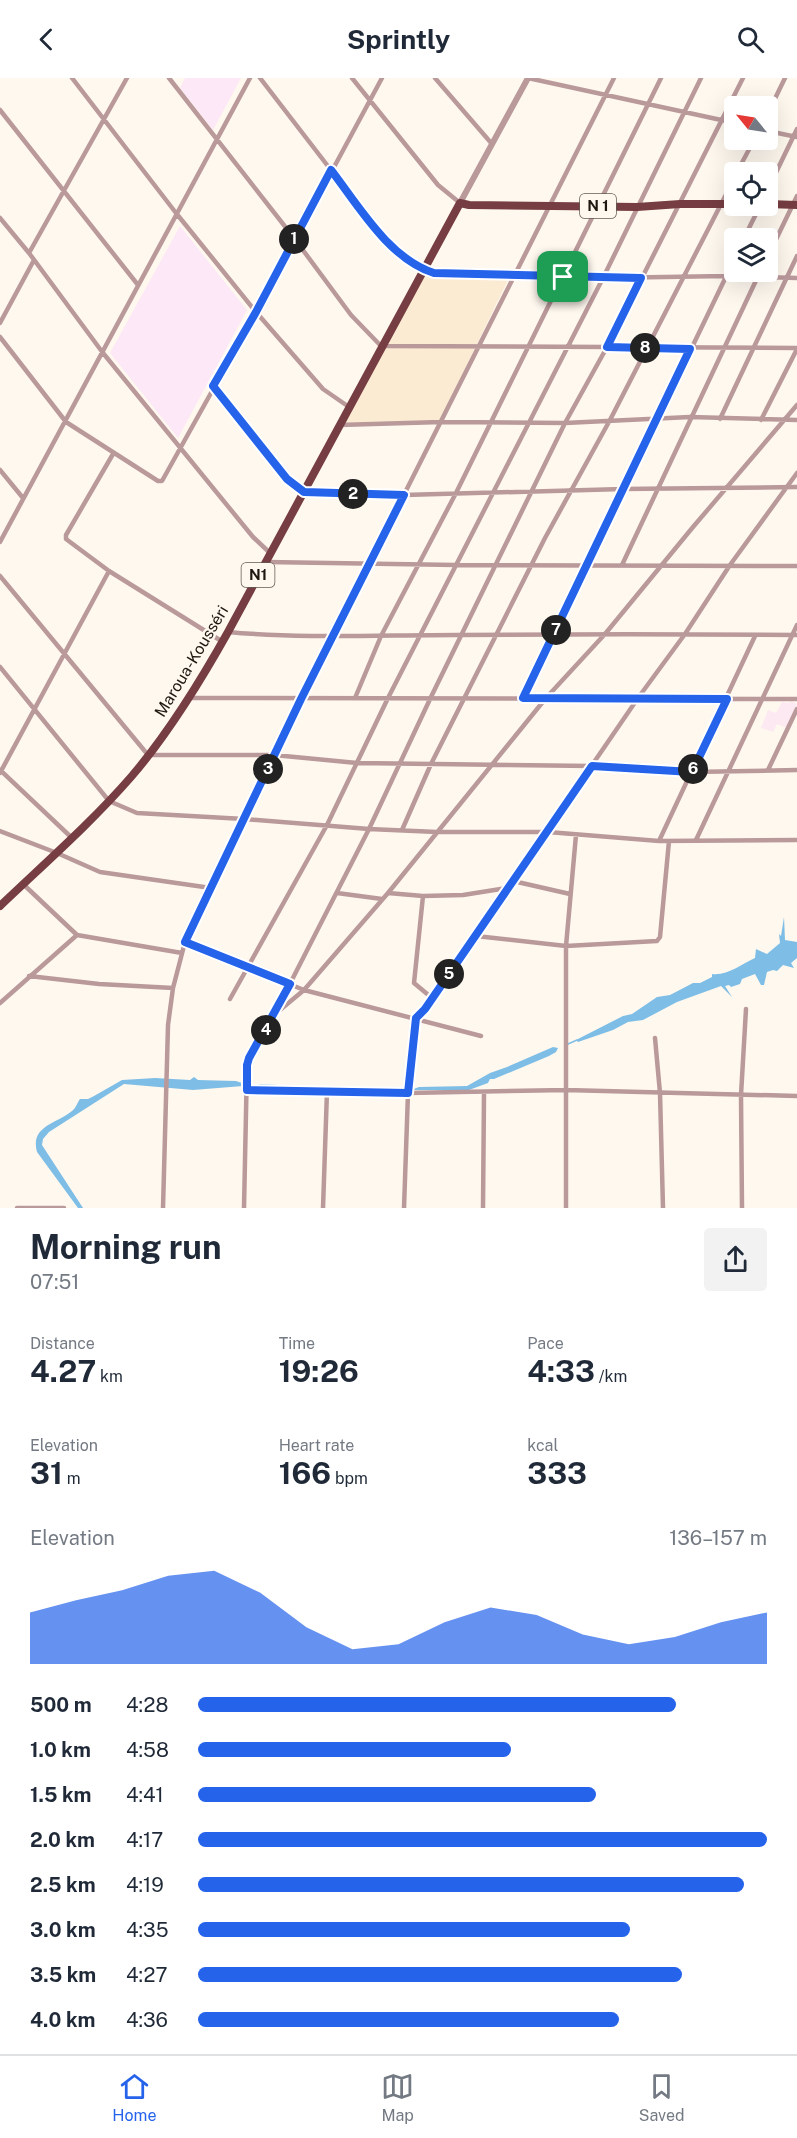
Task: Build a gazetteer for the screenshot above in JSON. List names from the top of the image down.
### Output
{
  "streets": {
    "highway": ["N 1", "N1", "Maroua-Kousséri"]
  },
  "crossings": [
    ["N 1", "Maroua-Kousséri"]
  ],
  "north": "top left",
  "page": {
    "header": "Sprintly",
    "pins": [
      "1",
      "8",
      "2",
      "7",
      "3",
      "6",
      "5",
      "4"
    ],
    "heading": ["Morning run", "07:51"],
    "stats": [
      ["Distance", "4.27 km"],
      ["Time", "19:26"],
      ["Pace", "4:33 /km"],
      ["Elevation", "31 m"],
      ["Heart rate", "166 bpm"],
      ["kcal", "333"]
    ],
    "chart": ["Elevation", "136–157 m"],
    "list": [
      {
        "name": "500 m",
        "note": "4:28"
      },
      {
        "name": "1.0 km",
        "note": "4:58"
      },
      {
        "name": "1.5 km",
        "note": "4:41"
      },
      {
        "name": "2.0 km",
        "note": "4:17"
      },
      {
        "name": "2.5 km",
        "note": "4:19"
      },
      {
        "name": "3.0 km",
        "note": "4:35"
      },
      {
        "name": "3.5 km",
        "note": "4:27"
      },
      {
        "name": "4.0 km",
        "note": "4:36"
      }
    ],
    "tabs": ["Home", "Map", "Saved"]
  }
}
